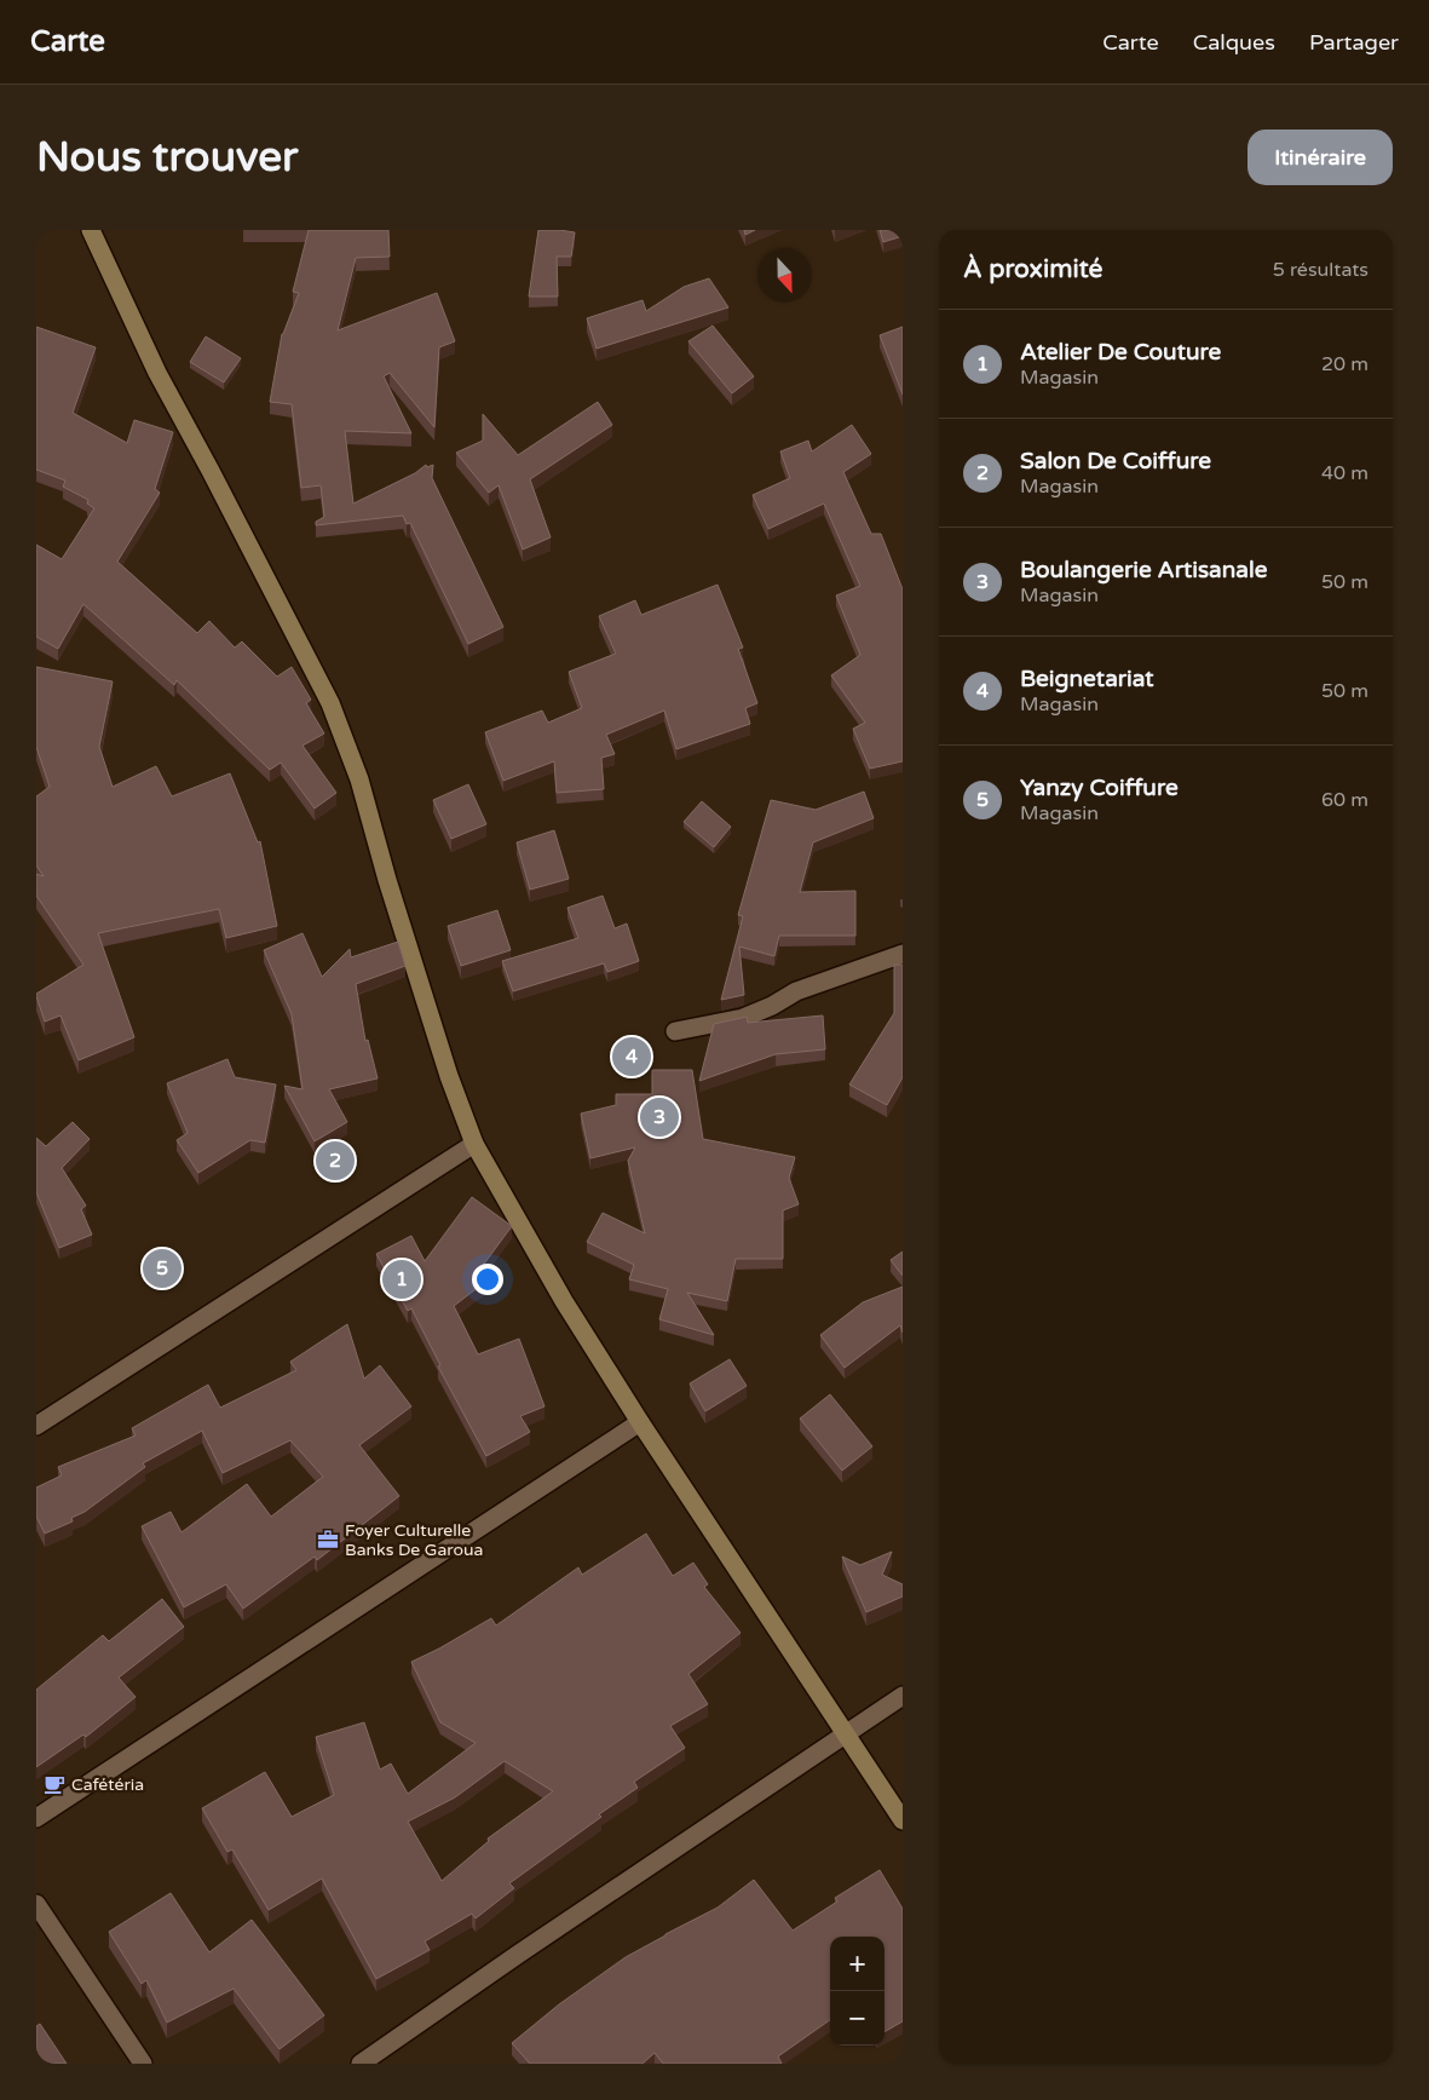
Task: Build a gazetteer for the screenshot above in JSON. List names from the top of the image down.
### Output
{
  "places": {
    "office": ["Foyer Culturelle Banks De Garoua"],
    "cafe": ["Cafétéria"]
  },
  "north": "bottom",
  "page": {
    "header": "Carte",
    "nav": ["Carte", "Calques", "Partager"],
    "buttons": "Itinéraire",
    "title": "Nous trouver",
    "heading": ["À proximité", "5 résultats"],
    "list": [
      {
        "mark": "1",
        "name": "Atelier De Couture",
        "note": "Magasin",
        "value": "20 m"
      },
      {
        "mark": "2",
        "name": "Salon De Coiffure",
        "note": "Magasin",
        "value": "40 m"
      },
      {
        "mark": "3",
        "name": "Boulangerie Artisanale",
        "note": "Magasin",
        "value": "50 m"
      },
      {
        "mark": "4",
        "name": "Beignetariat",
        "note": "Magasin",
        "value": "50 m"
      },
      {
        "mark": "5",
        "name": "Yanzy Coiffure",
        "note": "Magasin",
        "value": "60 m"
      }
    ],
    "pins": [
      "4",
      "3",
      "2",
      "5",
      "1"
    ],
    "map_buttons": ["+", "−"]
  }
}
